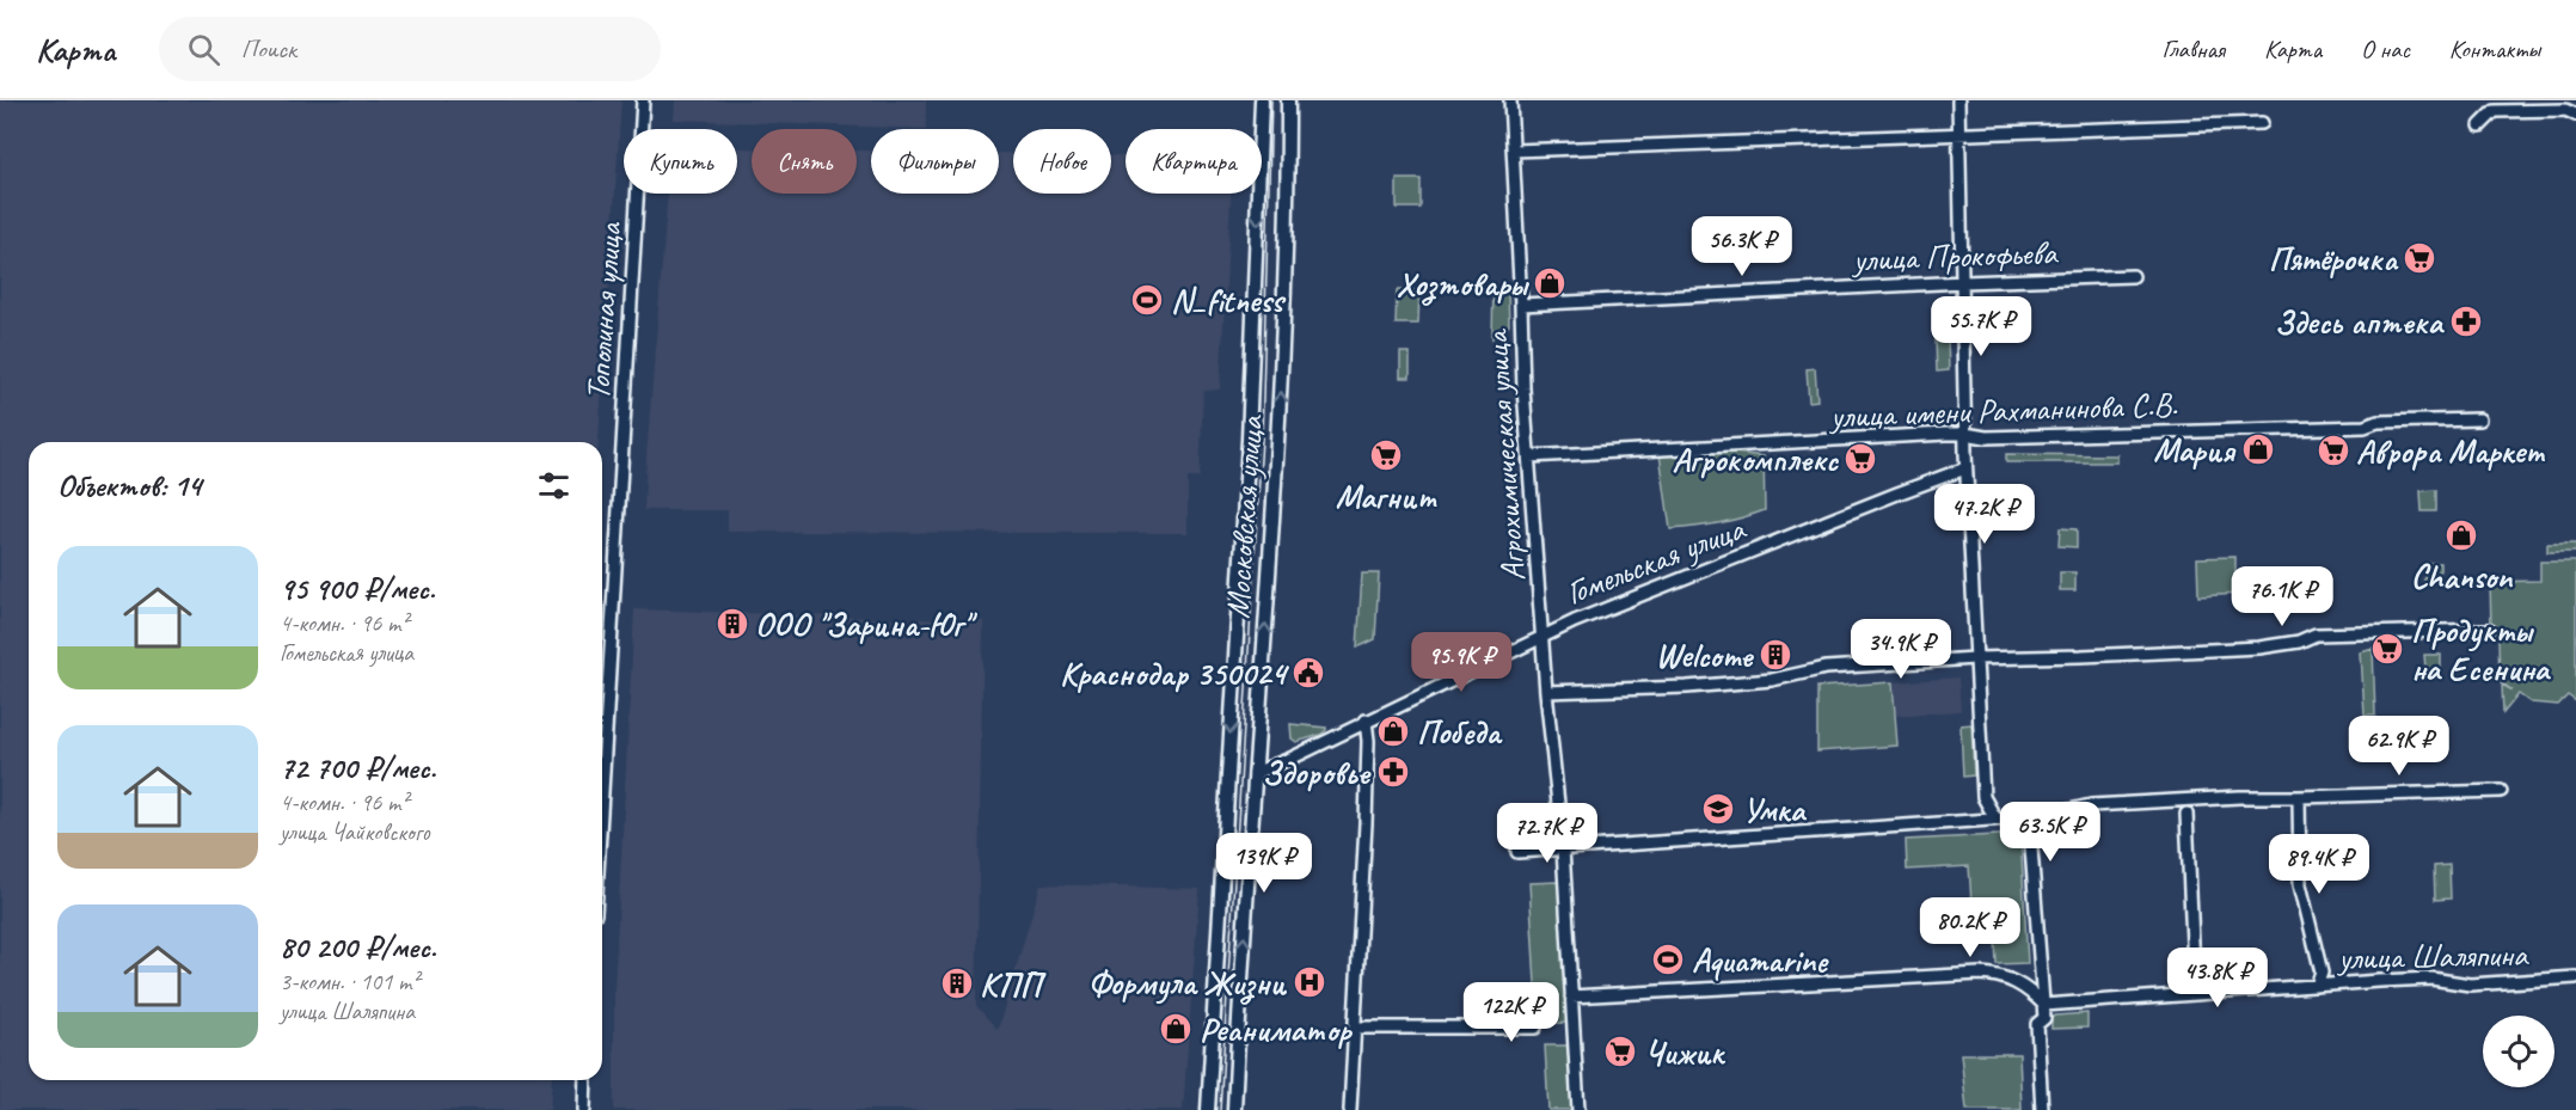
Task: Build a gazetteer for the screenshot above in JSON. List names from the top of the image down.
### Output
{
  "streets": {
    "street": [
      "улица Прокофьева",
      "Тополиная улица",
      "улица имени Рахманинова С.В.",
      "Агрохимическая улица",
      "Московская улица",
      "Гомельская улица",
      "улица Шаляпина"
    ]
  },
  "crossings": [
    ["улица Прокофьева", "Агрохимическая улица"],
    ["улица имени Рахманинова С.В.", "Агрохимическая улица"],
    ["Агрохимическая улица", "Гомельская улица"],
    ["Московская улица", "Гомельская улица"]
  ],
  "places": {
    "supermarket": [
      "Пятёрочка",
      "Аврора Маркет",
      "Магнит",
      "Агрокомплекс",
      "Продукты на Есенина",
      "Чижик"
    ],
    "shop": [
      "Хозтовары",
      "Мария",
      "Chanson",
      "Победа",
      "Реаниматор"
    ],
    "sports": ["N_fitness", "Aquamarine"],
    "pharmacy": ["Здесь аптека", "Здоровье"],
    "building": ["ООО \"Зарина-Юг\"", "Welcome", "КПП"],
    "public building": ["Краснодар 350024"],
    "school or university": ["Умка"],
    "hospital": ["Формула Жизни"]
  },
  "page": {
    "header": "Карта",
    "search": "Поиск",
    "nav": [
      "Главная",
      "Карта",
      "О нас",
      "Контакты"
    ],
    "chip": [
      "Купить",
      "Снять",
      "Фильтры",
      "Новое",
      "Квартира"
    ],
    "price": [
      "56.3K ₽",
      "55.7K ₽",
      "47.2K ₽",
      "76.1K ₽",
      "34.9K ₽",
      "95.9K ₽",
      "62.9K ₽",
      "63.5K ₽",
      "72.7K ₽",
      "139K ₽",
      "89.4K ₽",
      "80.2K ₽",
      "43.8K ₽",
      "122K ₽"
    ],
    "heading": "Объектов: 14",
    "list": [
      {
        "name": "95 900 ₽/мес.",
        "note": "4-комн. · 96 m² · Гомельская улица"
      },
      {
        "name": "72 700 ₽/мес.",
        "note": "4-комн. · 96 m² · улица Чайковского"
      },
      {
        "name": "80 200 ₽/мес.",
        "note": "3-комн. · 101 m² · улица Шаляпина"
      }
    ]
  }
}
